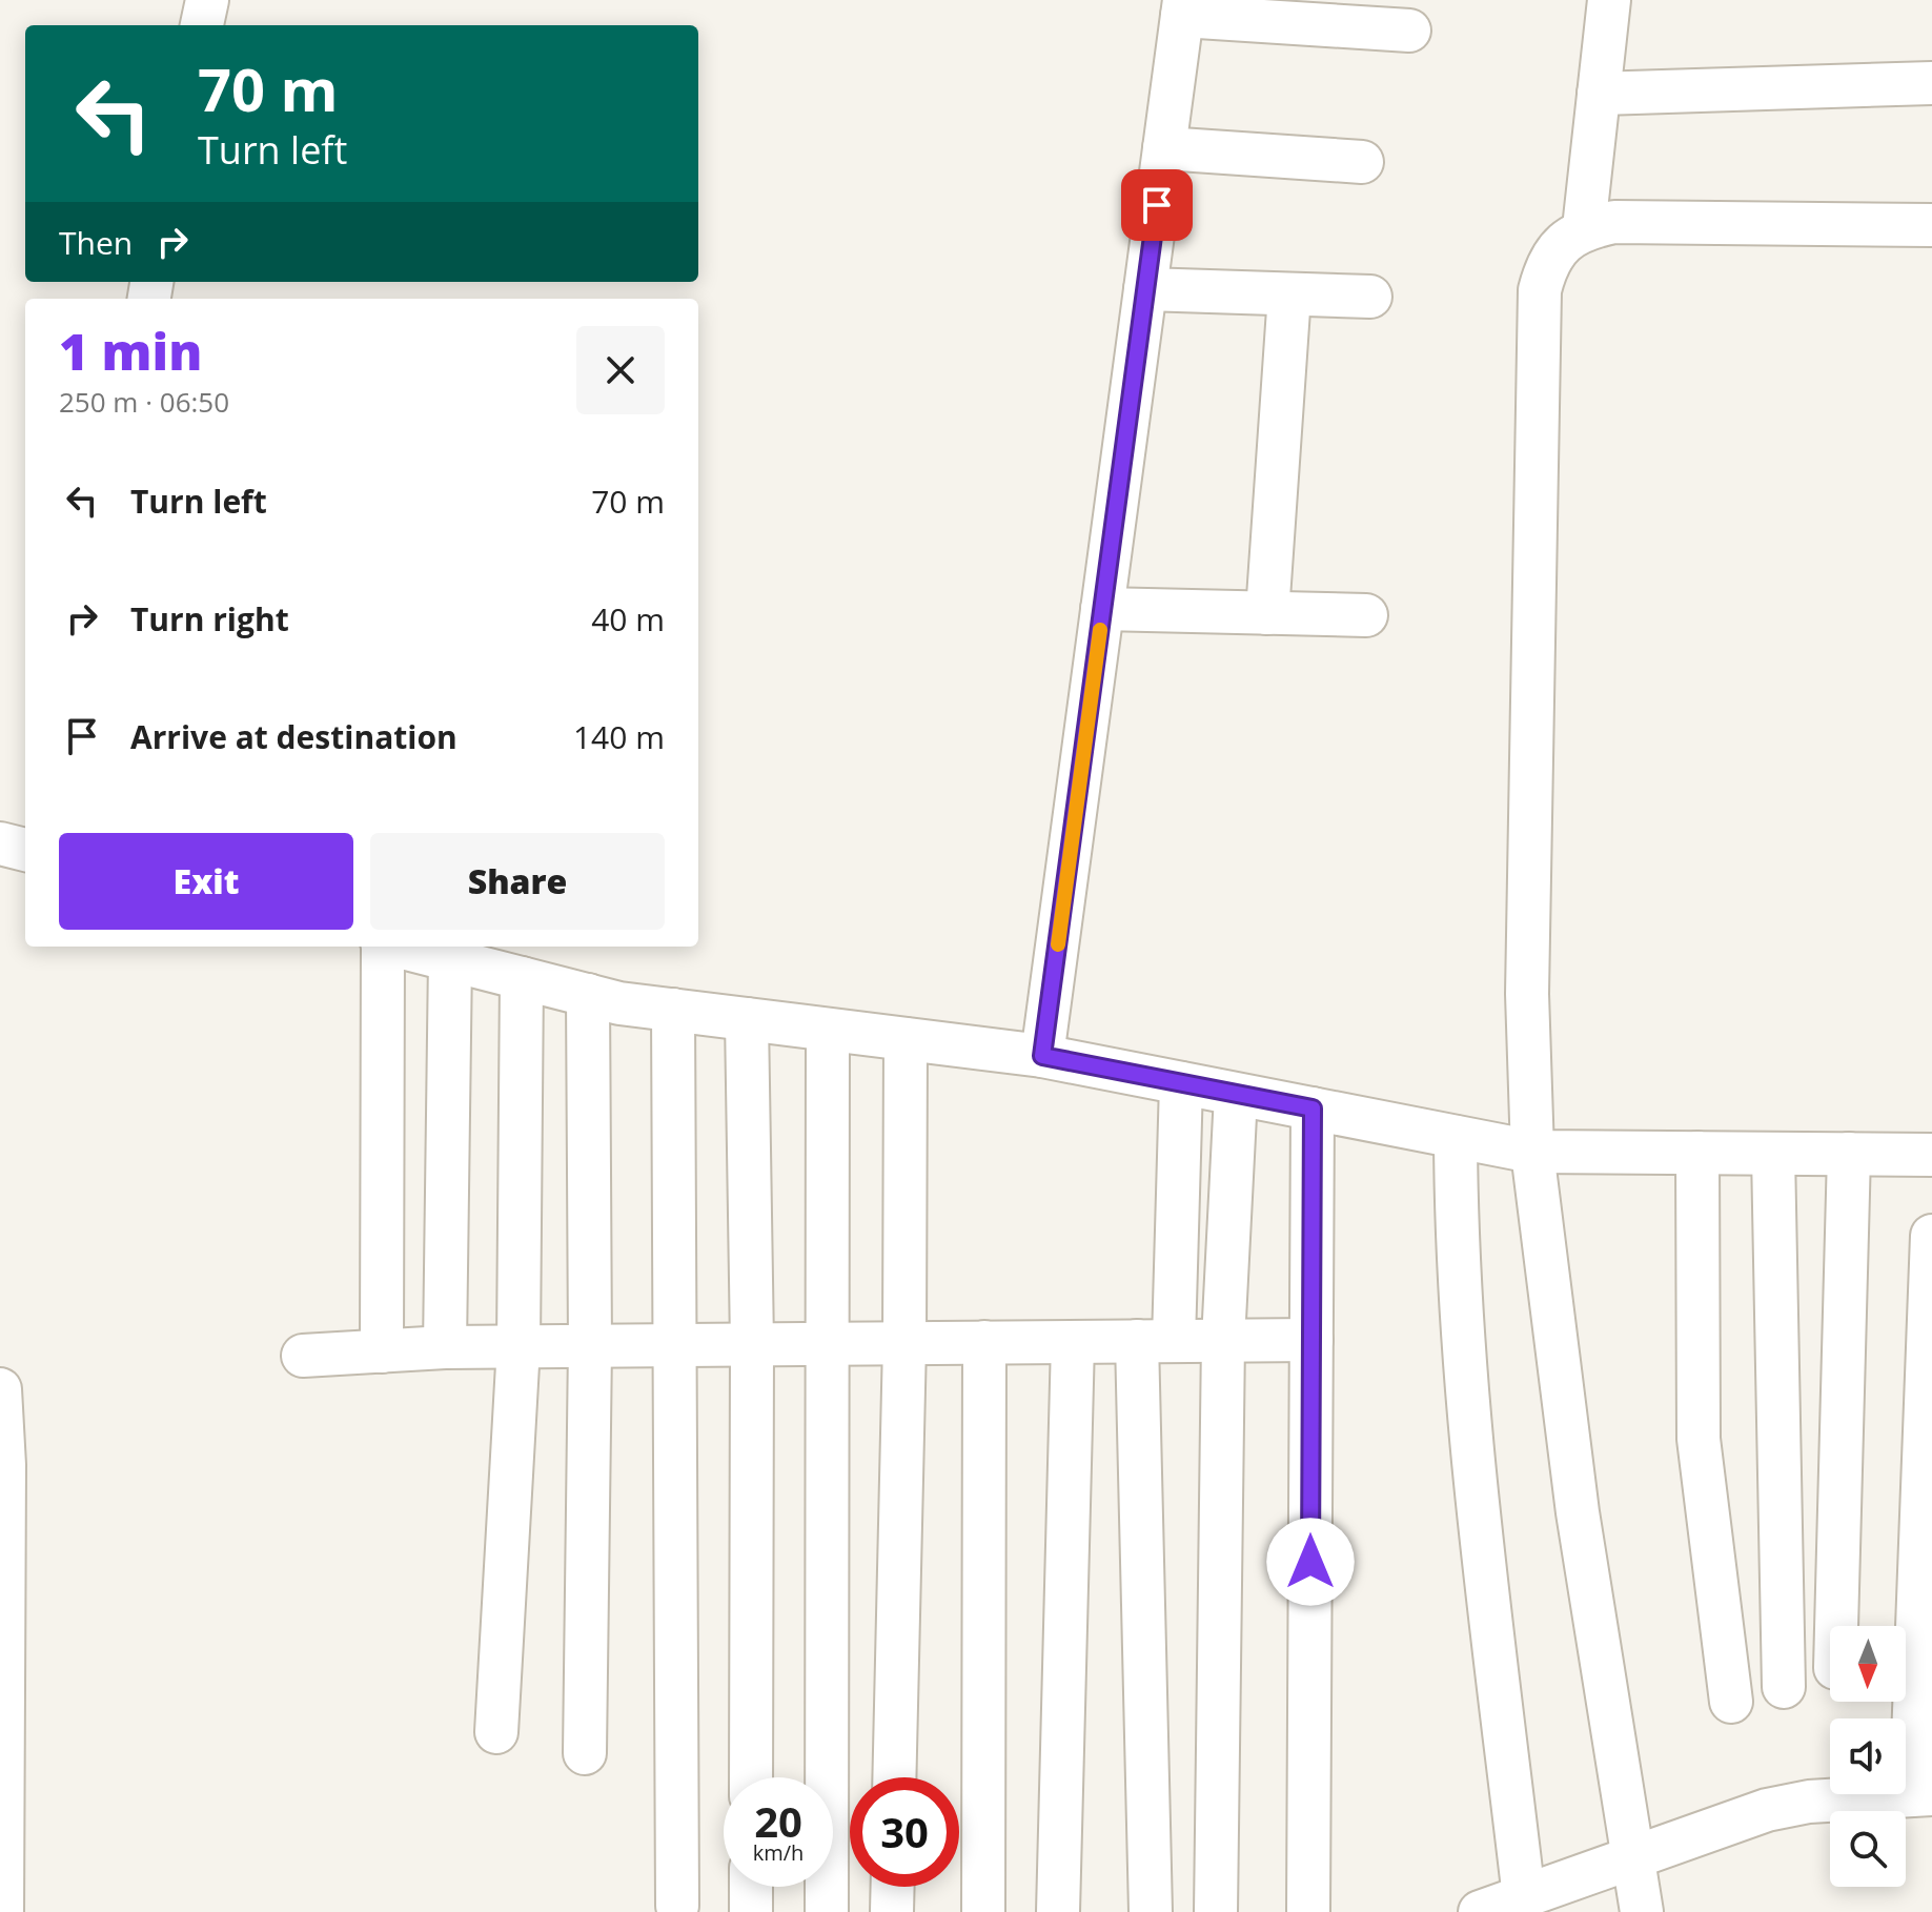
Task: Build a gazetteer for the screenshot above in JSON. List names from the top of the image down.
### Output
{
  "north": "bottom",
  "page": {
    "turn": ["70 m", "Turn left"],
    "then": "Then",
    "heading": ["1 min", "250 m · 06:50"],
    "list": [
      {
        "name": "Turn left",
        "value": "70 m"
      },
      {
        "name": "Turn right",
        "value": "40 m"
      },
      {
        "name": "Arrive at destination",
        "value": "140 m"
      }
    ],
    "buttons": ["Exit", "Share"],
    "speed": "20 km/h",
    "limit": "30"
  }
}
